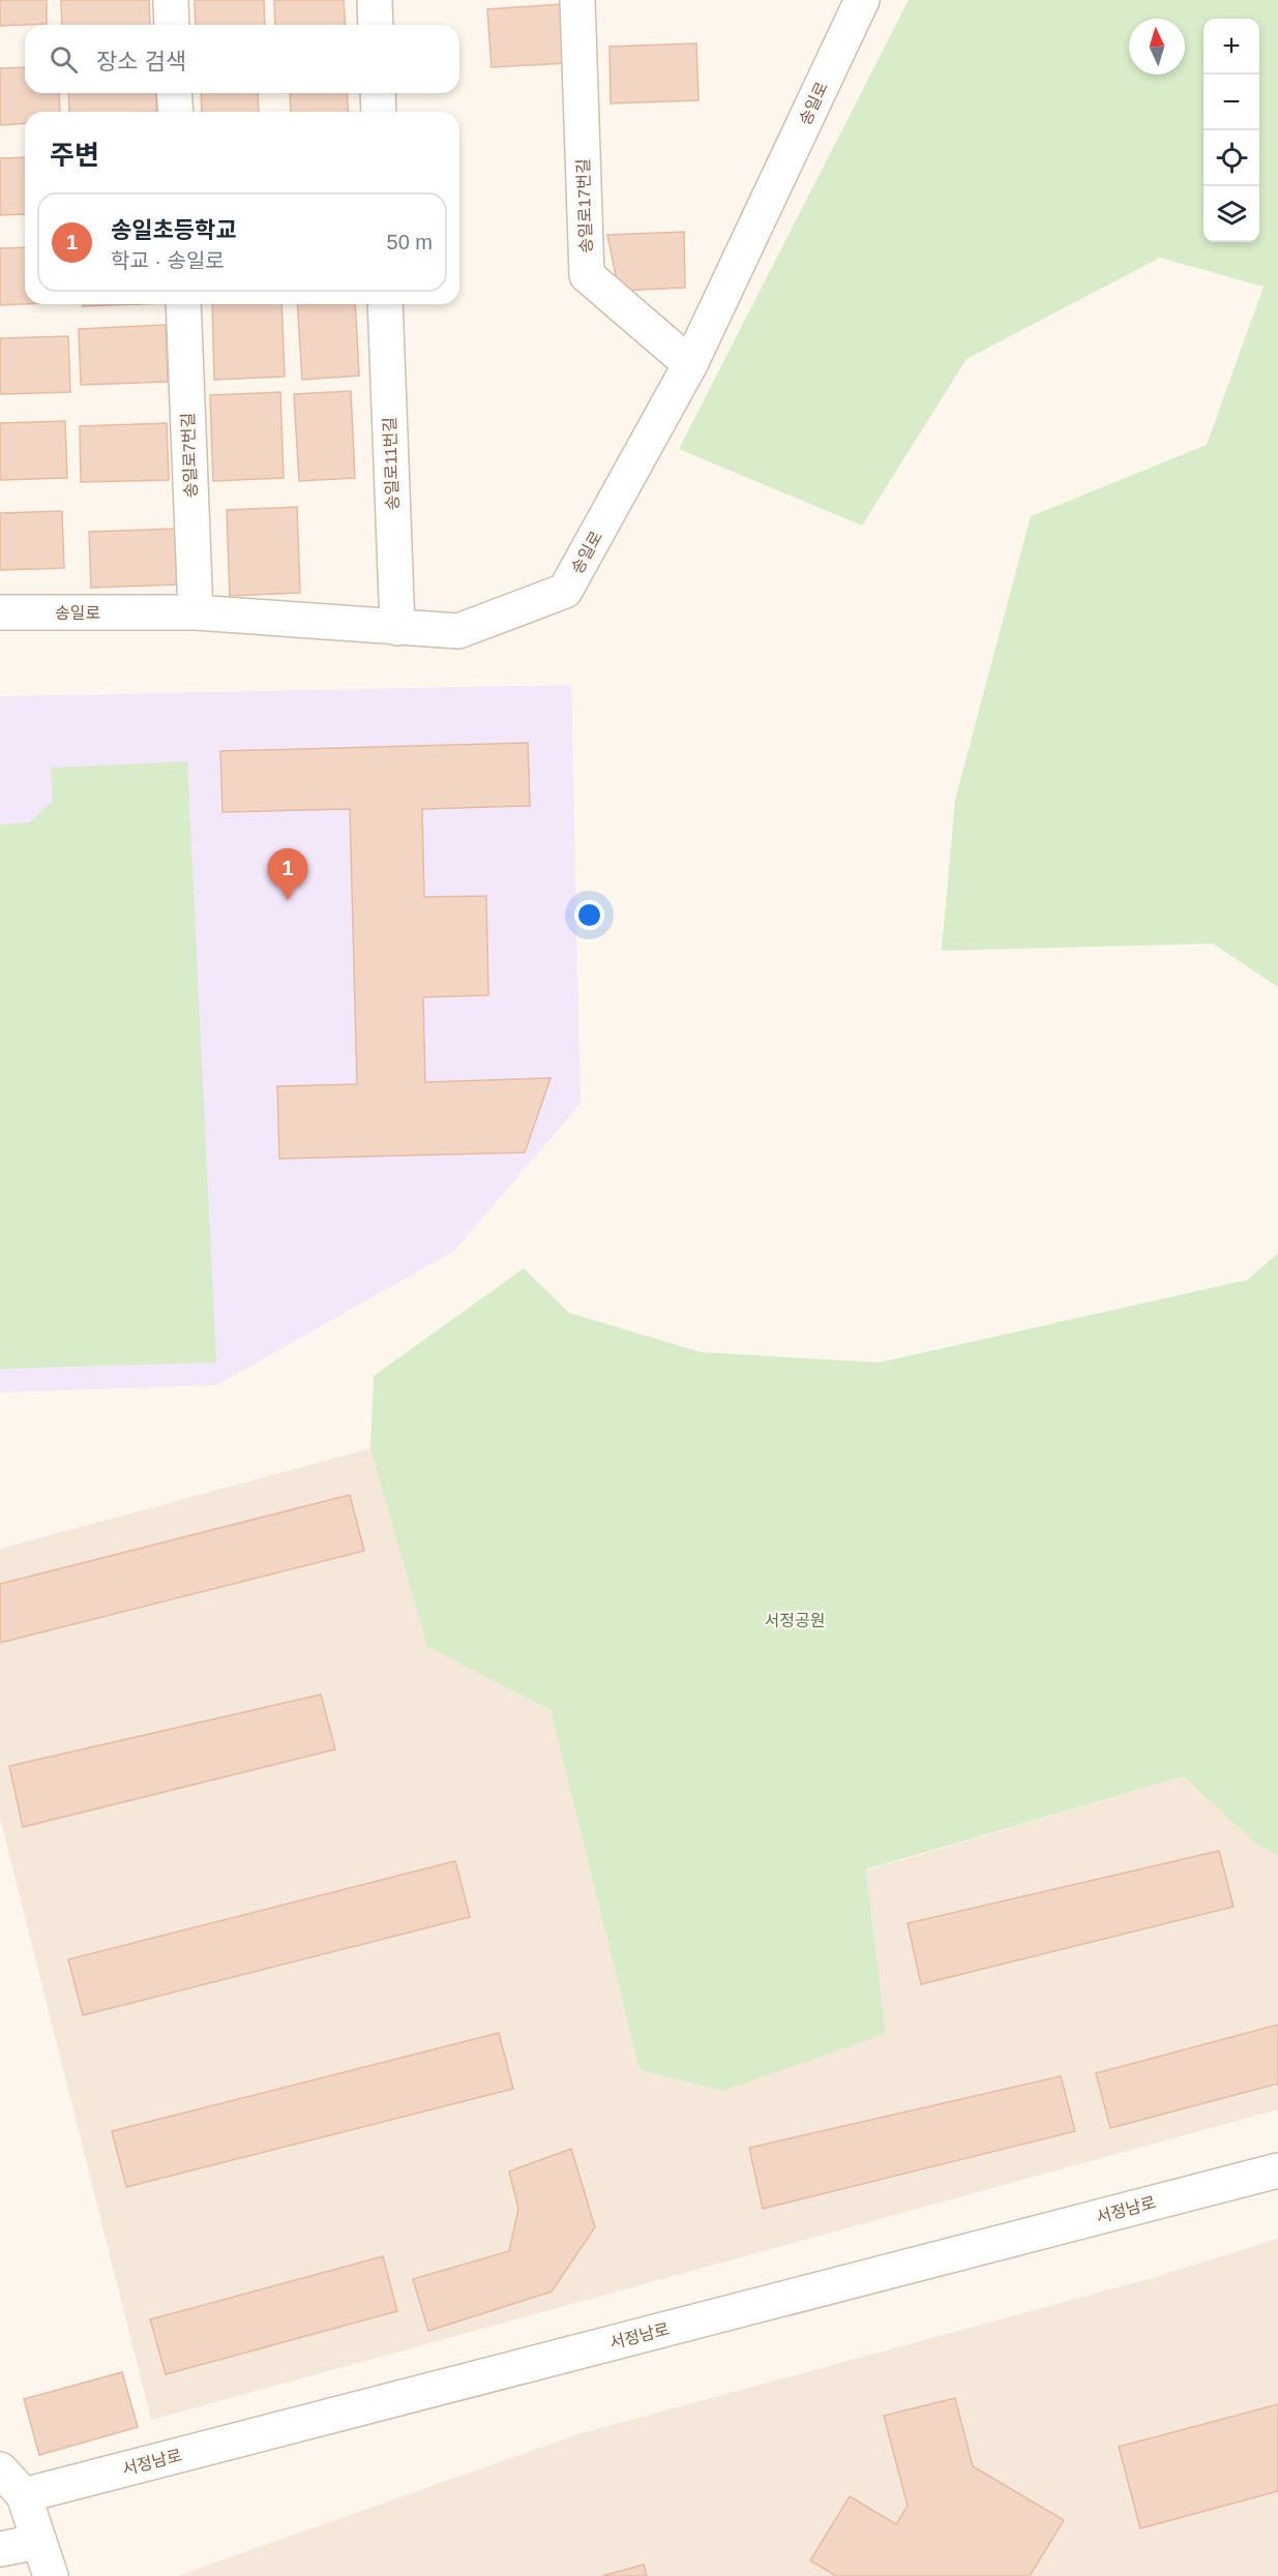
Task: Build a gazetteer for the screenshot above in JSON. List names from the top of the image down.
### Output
{
  "streets": {
    "street": [
      "송일로",
      "송일로17번길",
      "송일로7번길",
      "송일로11번길",
      "서정남로"
    ]
  },
  "crossings": [
    ["송일로", "송일로17번길"],
    ["송일로", "송일로7번길"],
    ["송일로", "송일로11번길"]
  ],
  "parks": ["서정공원"],
  "north": "top",
  "page": {
    "map_buttons": ["+", "−"],
    "search": "장소 검색",
    "heading": "주변",
    "list": [
      {
        "mark": "1",
        "name": "송일초등학교",
        "note": "학교 · 송일로",
        "value": "50 m"
      }
    ],
    "pins": "1"
  }
}
